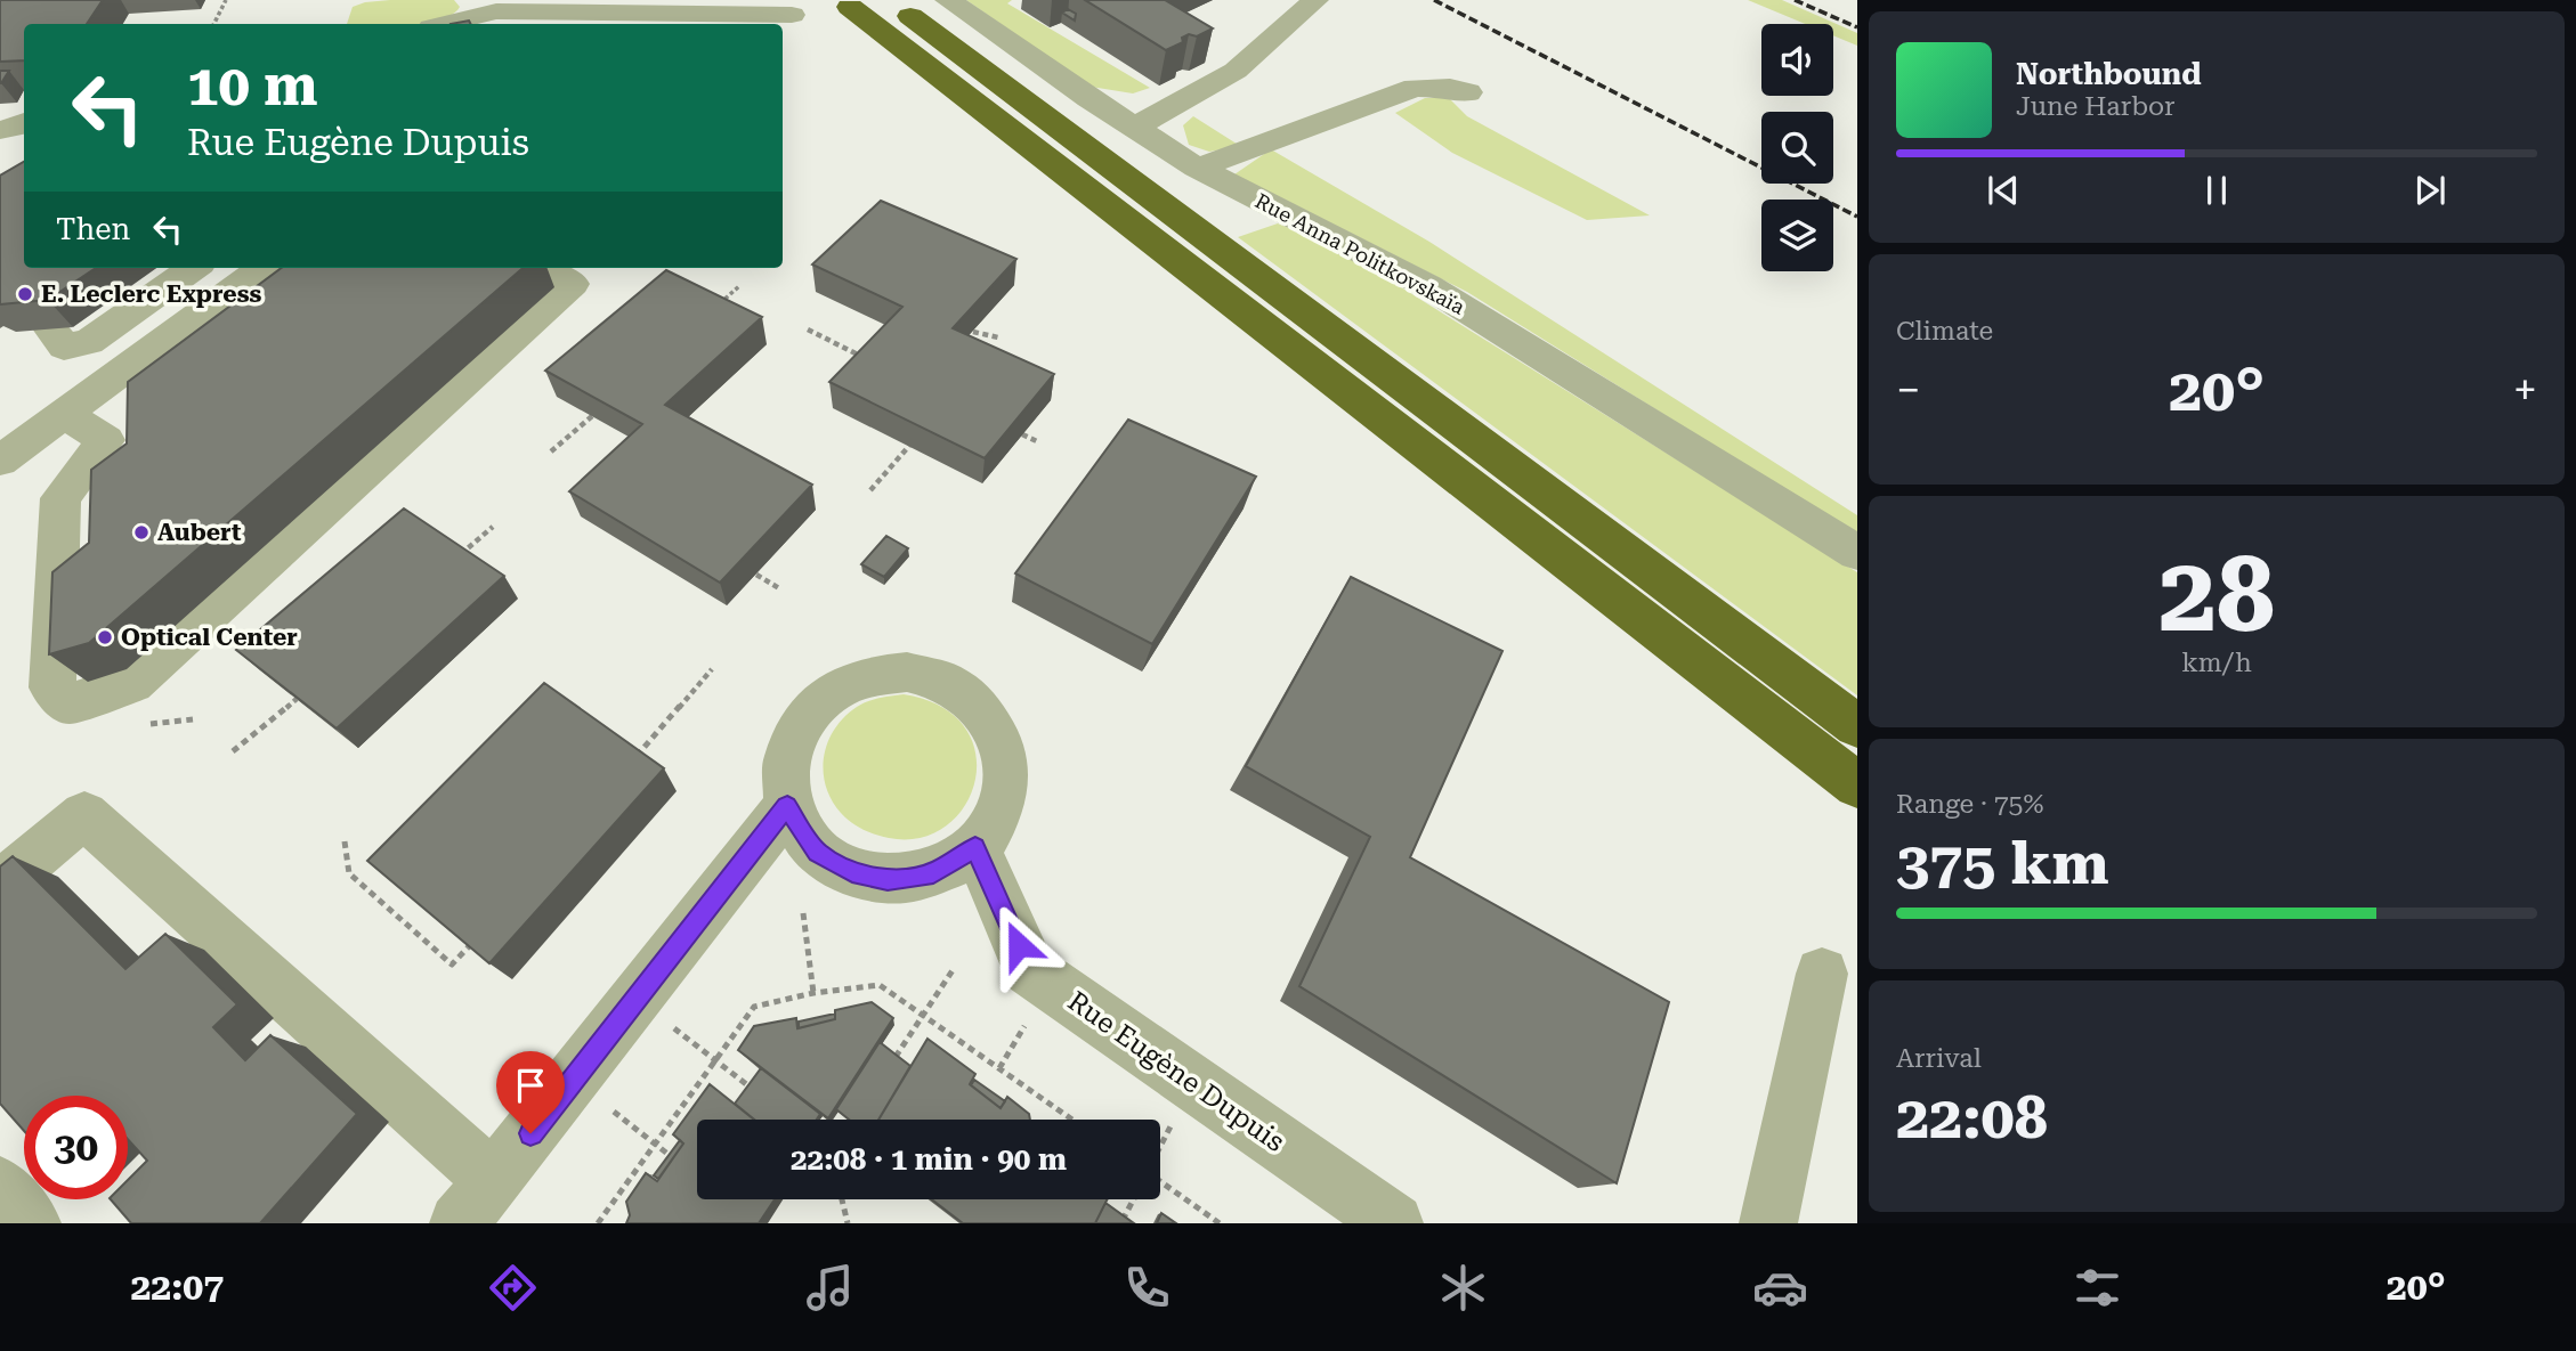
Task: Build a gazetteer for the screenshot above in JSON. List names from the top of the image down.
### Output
{
  "streets": {
    "street": ["Rue Anna Politkovskaïa", "Rue Eugène Dupuis"]
  },
  "places": ["E. Leclerc Express", "Aubert", "Optical Center"],
  "page": {
    "turn": ["10 m", "Rue Eugène Dupuis"],
    "song": ["Northbound", "June Harbor"],
    "then": "Then",
    "tile": [
      "Climate",
      ["28", "km/h"],
      ["Range · 75%", "375 km"],
      ["Arrival", "22:08"]
    ],
    "heat": ["−", "20°", "+"],
    "limit": "30",
    "trip": "22:08 · 1 min · 90 m",
    "tabs": ["22:07", "20°"]
  }
}
